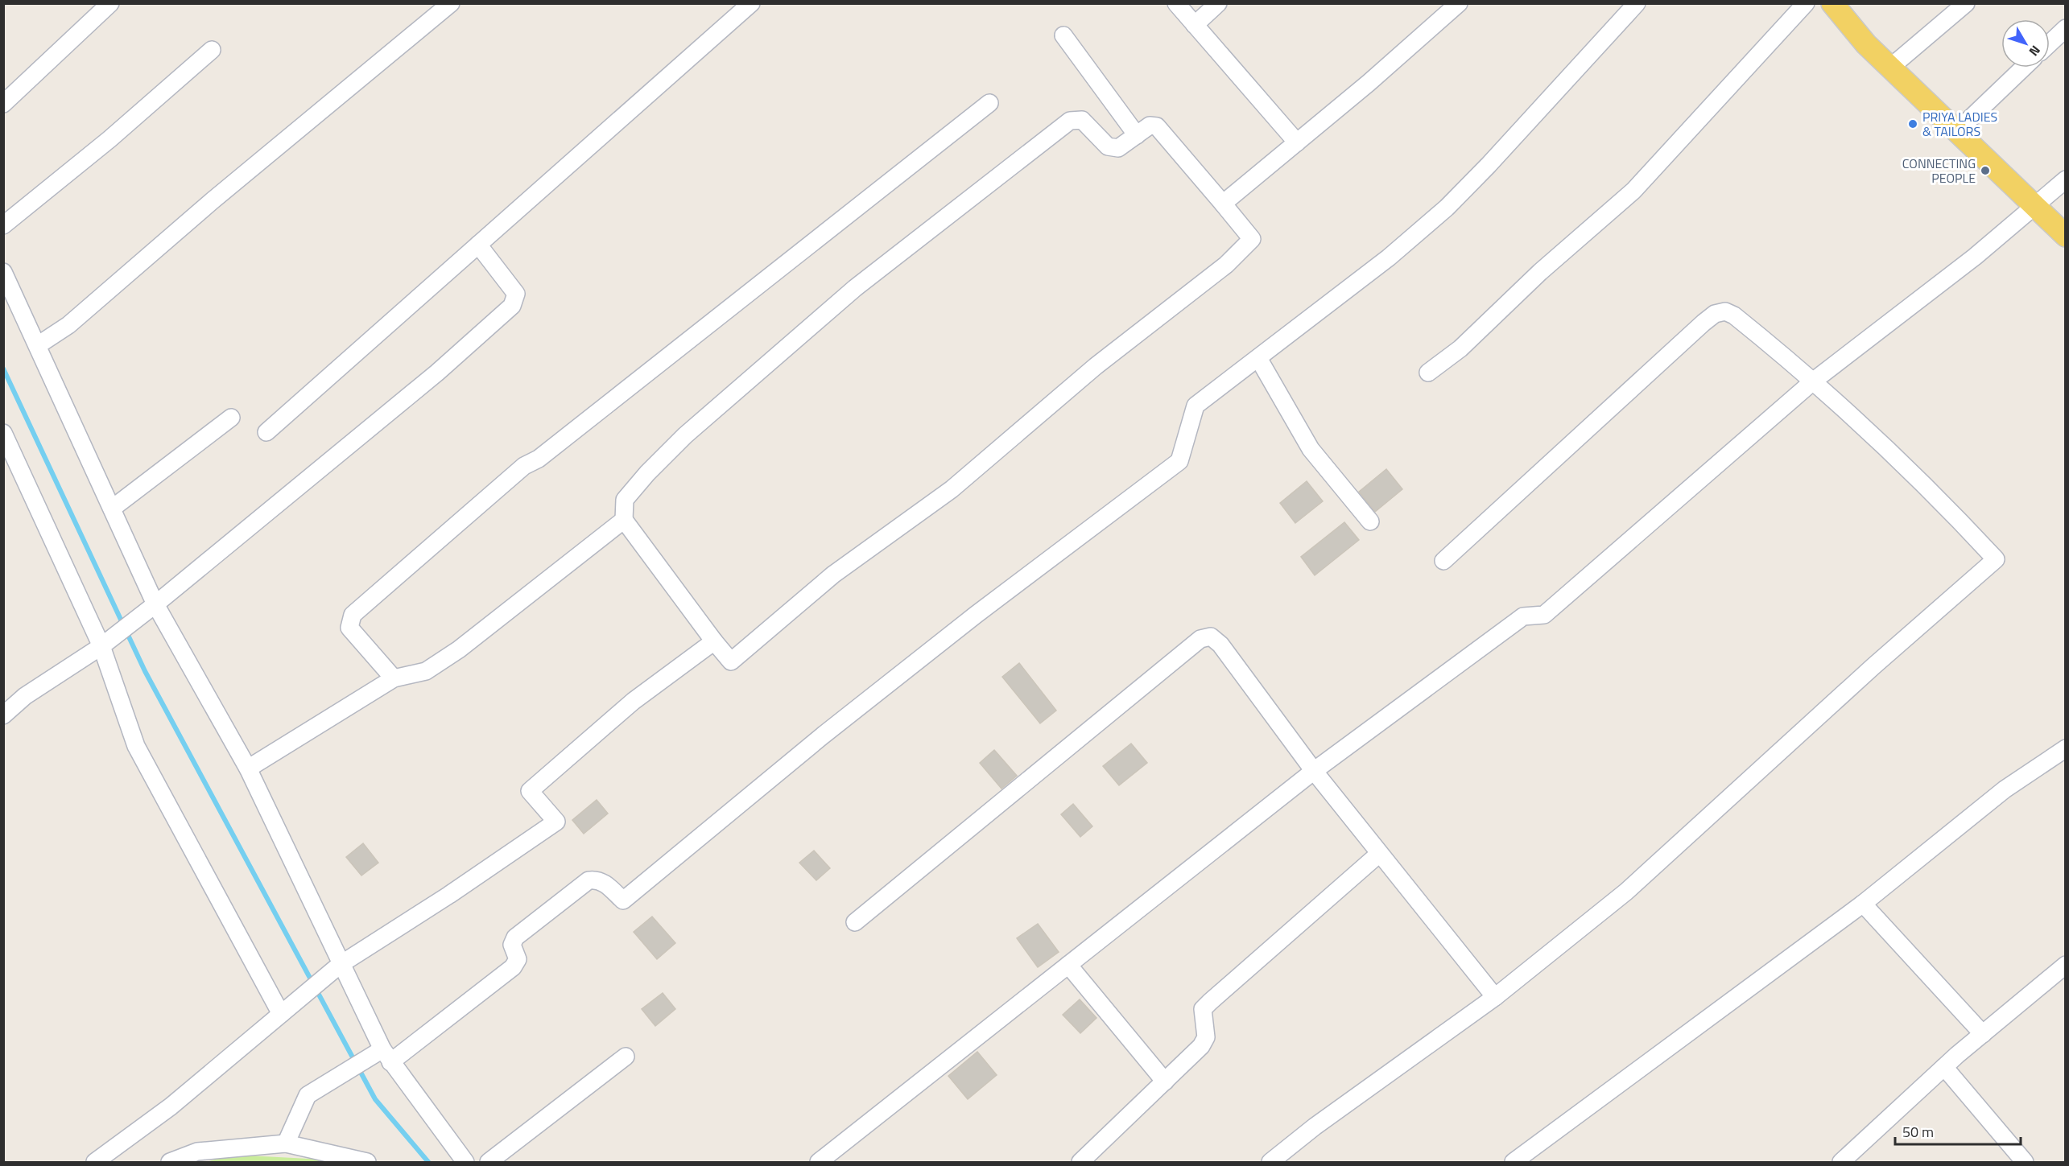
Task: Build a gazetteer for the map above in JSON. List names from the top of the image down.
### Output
{
  "places": ["PRIYA LADIES & TAILORS", "CONNECTING PEOPLE"],
  "scale_bar": "50 m",
  "north": "bottom right"
}
